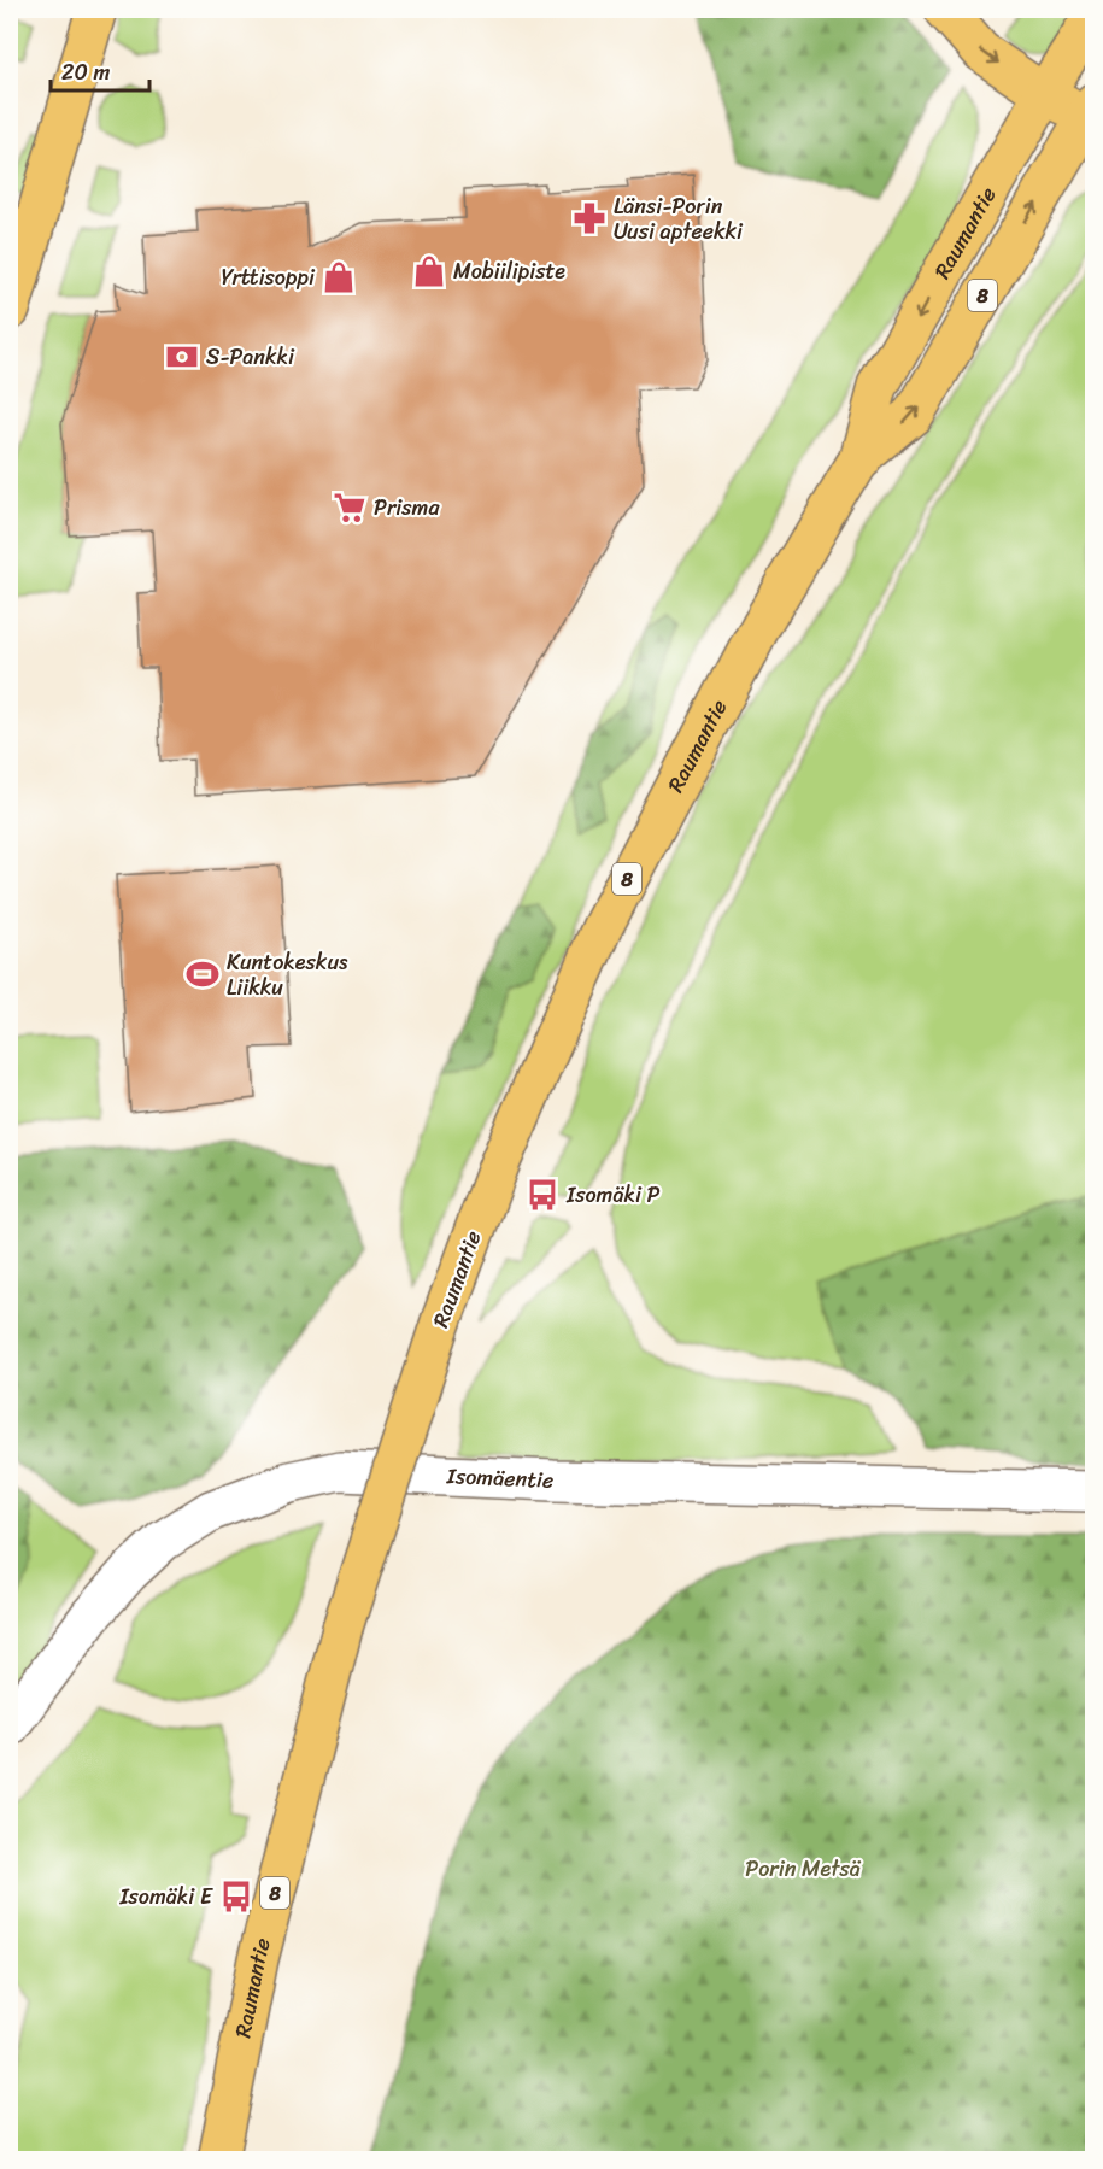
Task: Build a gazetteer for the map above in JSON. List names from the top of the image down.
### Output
{
  "streets": {
    "main road": ["Raumantie", "8"],
    "street": ["Isomäentie"]
  },
  "crossings": [
    ["Raumantie", "8"]
  ],
  "parks": ["Porin Metsä"],
  "places": {
    "pharmacy": ["Länsi-Porin Uusi apteekki"],
    "shop": ["Mobiilipiste", "Yrttisoppi"],
    "bank": ["S-Pankki"],
    "supermarket": ["Prisma"],
    "sports": ["Kuntokeskus Liikku"],
    "bus stop": ["Isomäki P", "Isomäki E"]
  },
  "scale_bar": "20 m"
}
